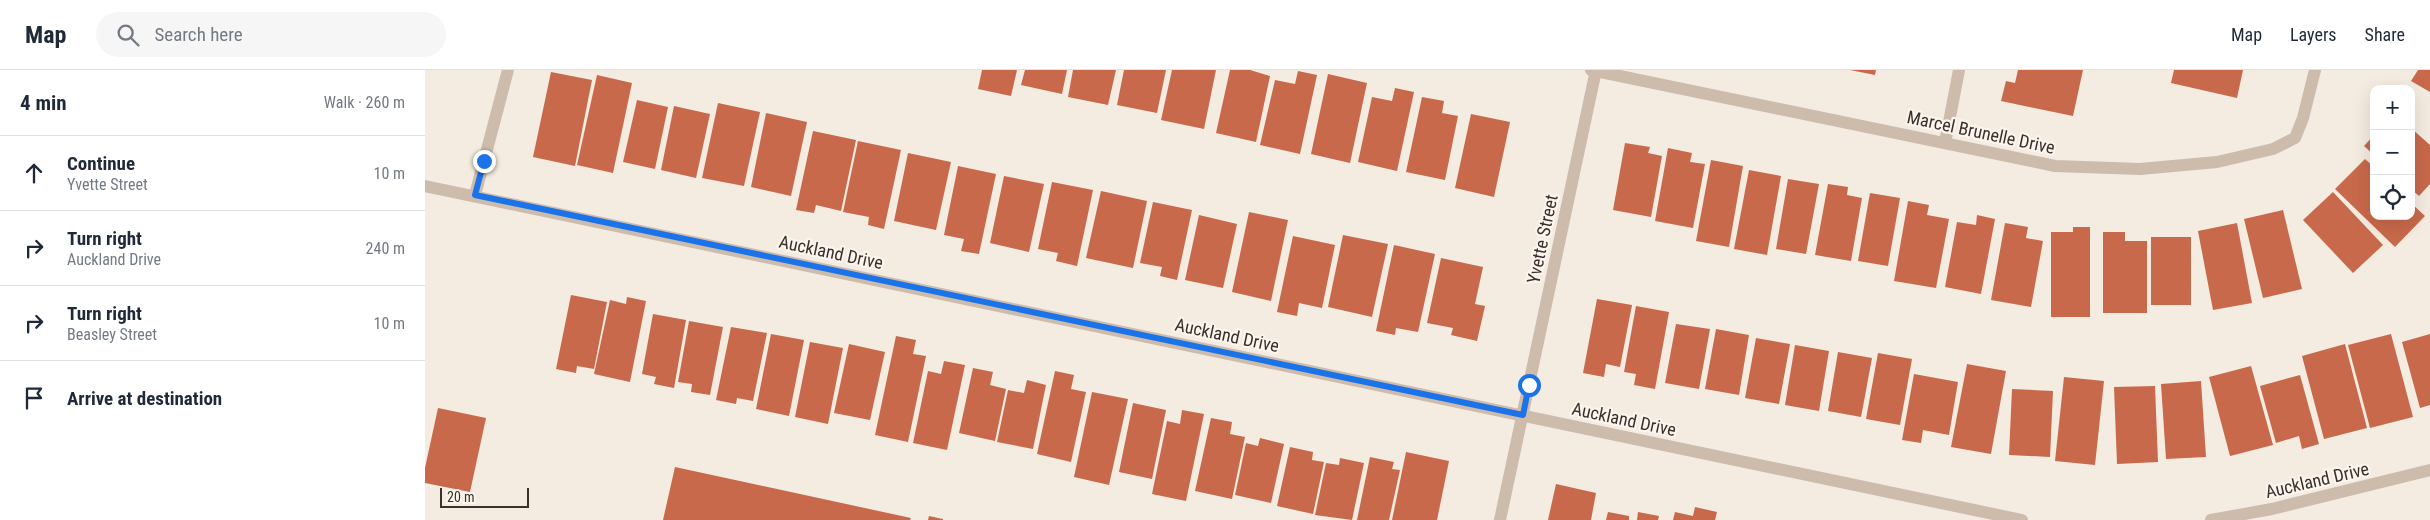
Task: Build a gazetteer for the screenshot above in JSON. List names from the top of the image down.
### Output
{
  "streets": {
    "street": ["Marcel Brunelle Drive", "Yvette Street", "Auckland Drive"]
  },
  "crossings": [
    ["Marcel Brunelle Drive", "Yvette Street"],
    ["Yvette Street", "Auckland Drive"]
  ],
  "scale_bar": "20 m",
  "page": {
    "header": "Map",
    "search": "Search here",
    "nav": ["Map", "Layers", "Share"],
    "heading": ["4 min", "Walk · 260 m"],
    "map_buttons": ["+", "−"],
    "list": [
      ["Continue", "Yvette Street", "10 m"],
      ["Turn right", "Auckland Drive", "240 m"],
      ["Turn right", "Beasley Street", "10 m"],
      "Arrive at destination"
    ],
    "scale": "20 m"
  }
}
